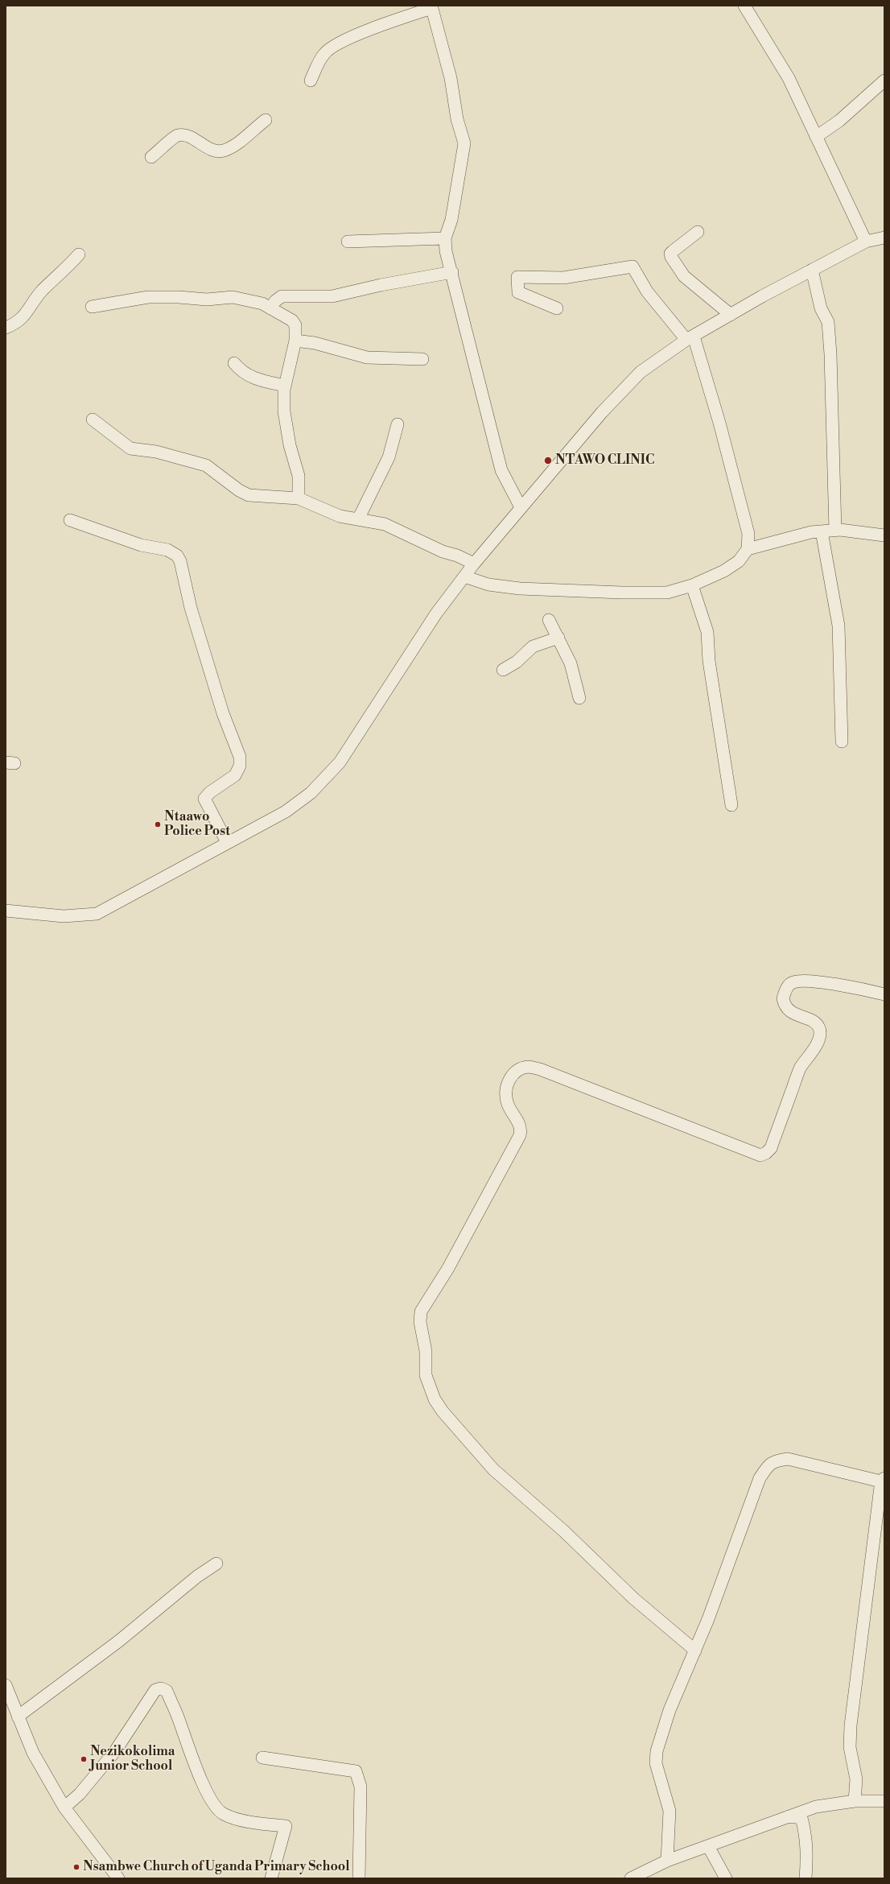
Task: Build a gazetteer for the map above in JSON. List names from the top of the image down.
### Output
{
  "places": [
    "NTAWO CLINIC",
    "Ntaawo Police Post",
    "Nezikokolima Junior School",
    "Nsambwe Church of Uganda Primary School"
  ]
}
